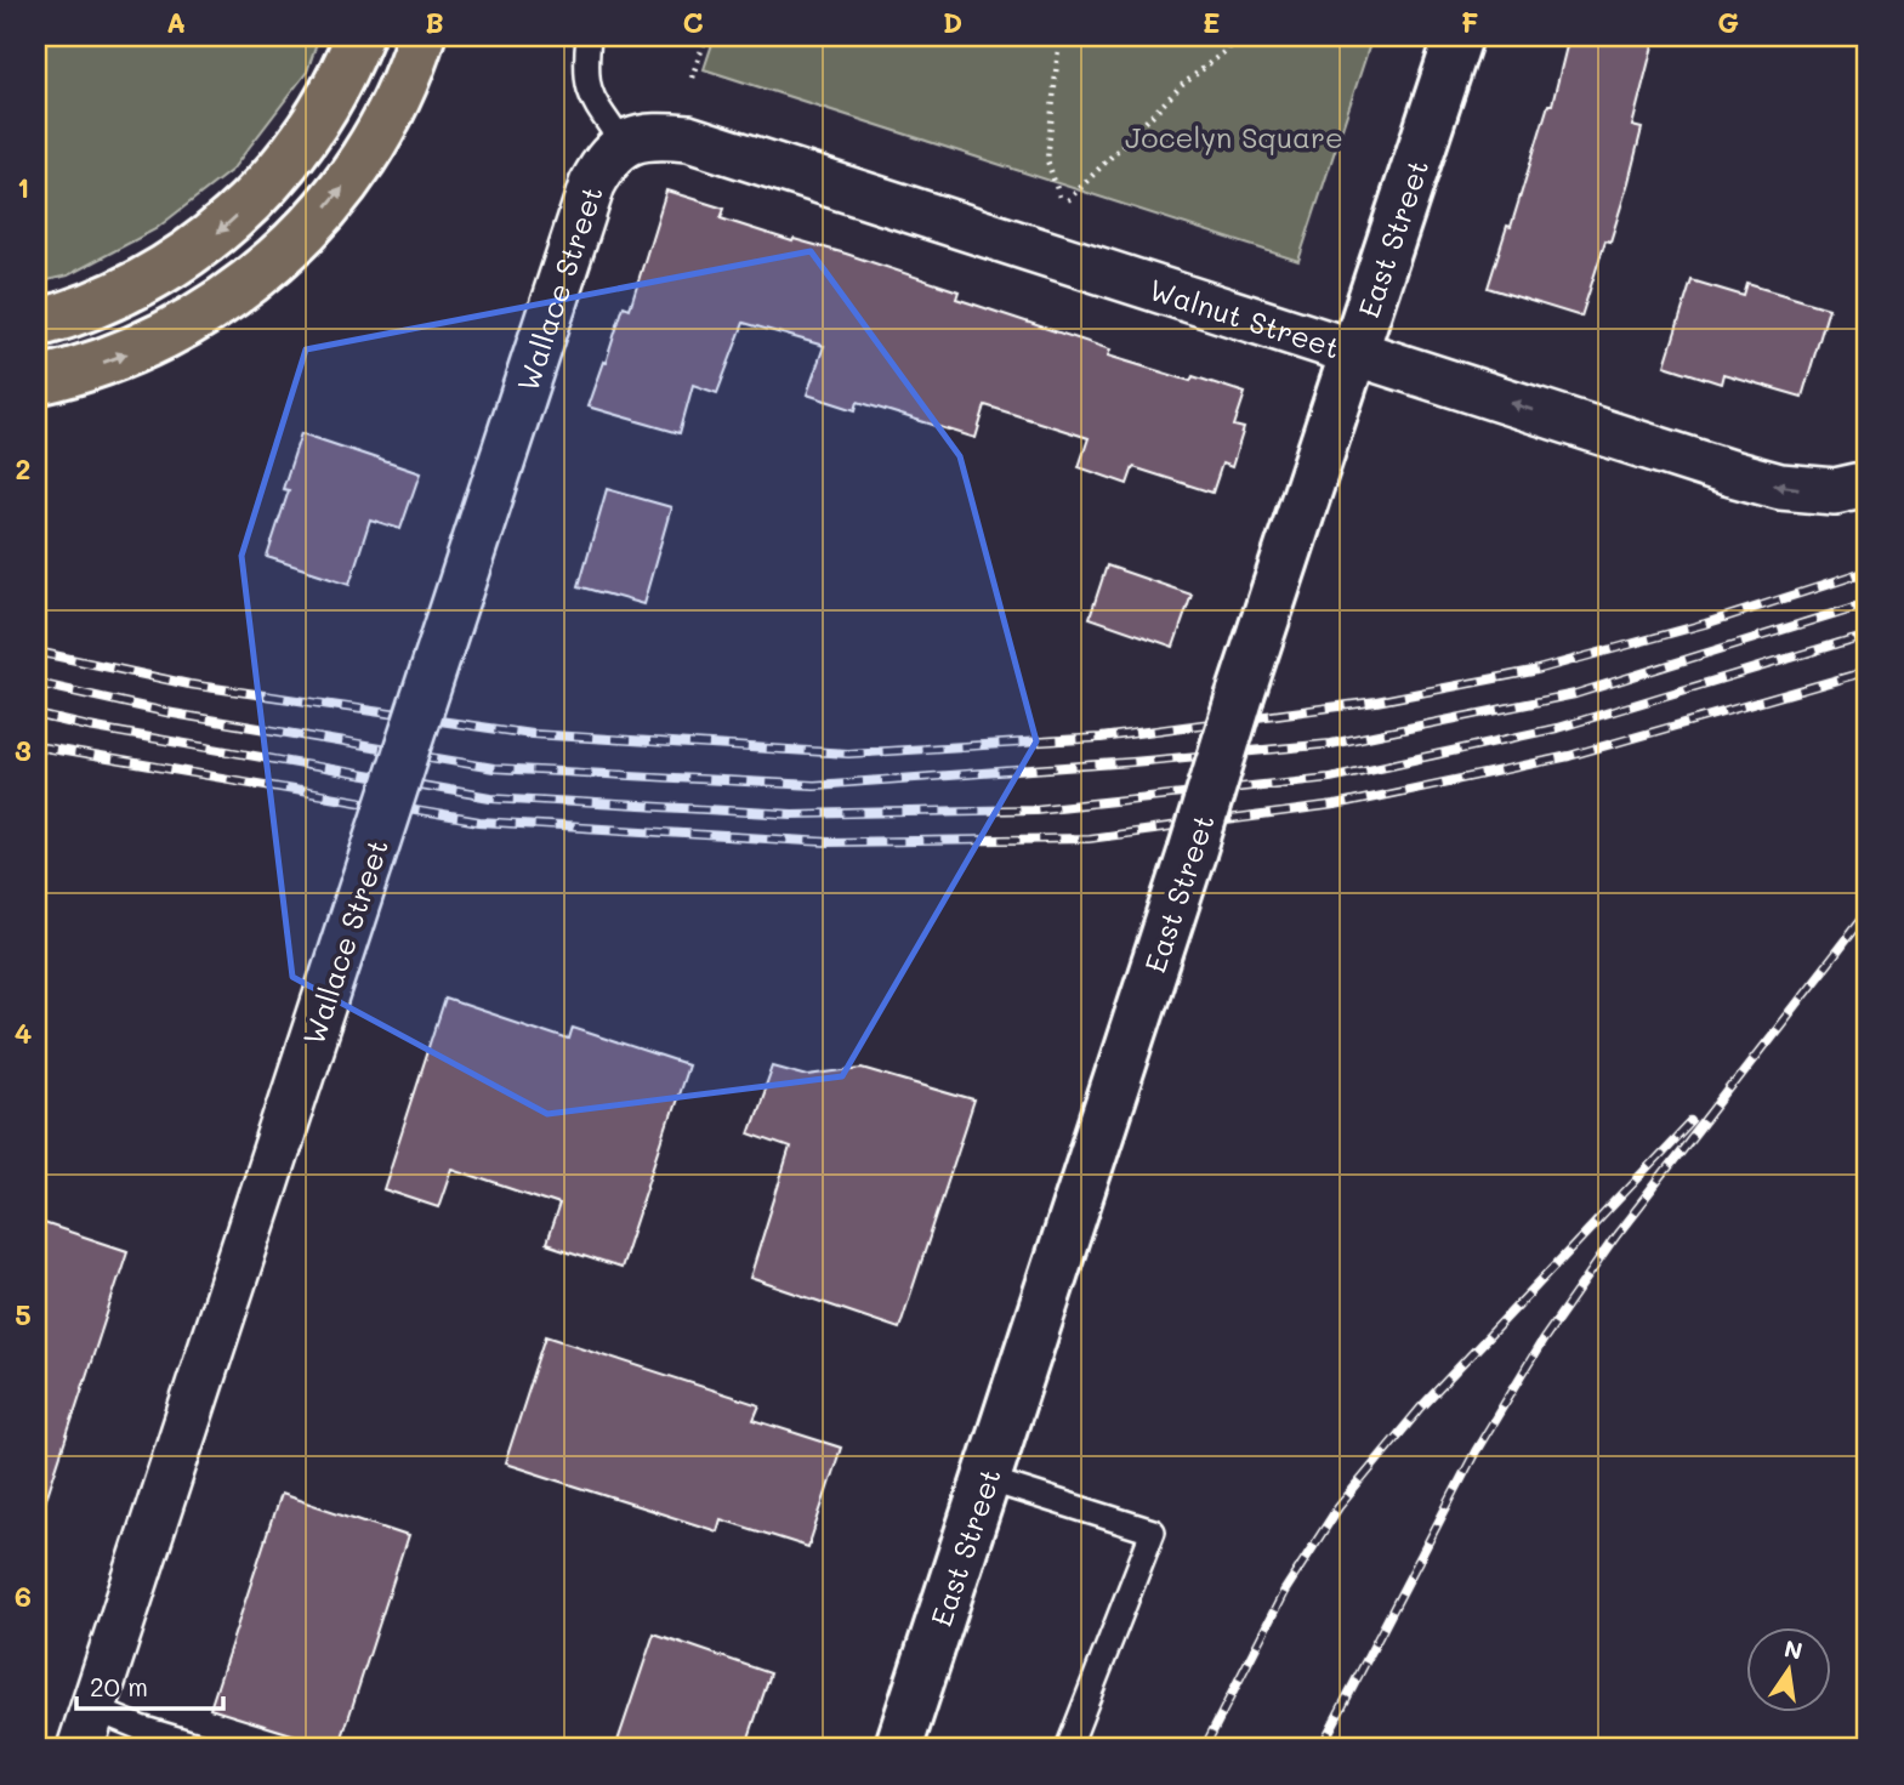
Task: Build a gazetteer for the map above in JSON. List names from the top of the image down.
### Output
{
  "streets": {
    "main road": ["East Street"],
    "street": ["Wallace Street", "Walnut Street"]
  },
  "crossings": [
    ["East Street", "Walnut Street"],
    ["Wallace Street", "Walnut Street"]
  ],
  "one_way": ["Walnut Street"],
  "parks": ["Jocelyn Square"],
  "scale_bar": "20 m",
  "north": "top",
  "grid": {
    "columns": [
      "A",
      "B",
      "C",
      "D",
      "E",
      "F",
      "G"
    ],
    "rows": [
      "1",
      "2",
      "3",
      "4",
      "5",
      "6"
    ]
  }
}
